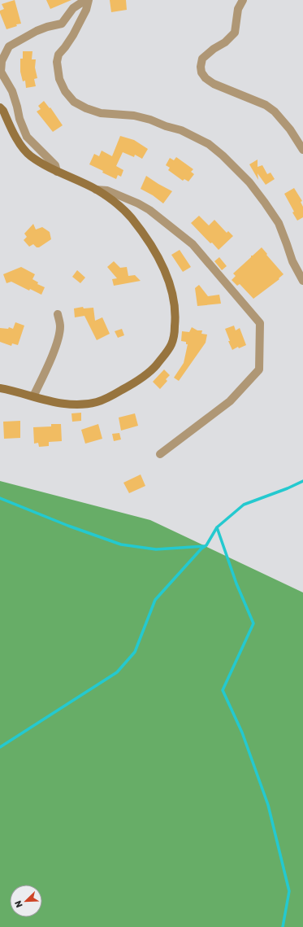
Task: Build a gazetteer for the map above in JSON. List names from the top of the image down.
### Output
{
  "north": "bottom left"
}
